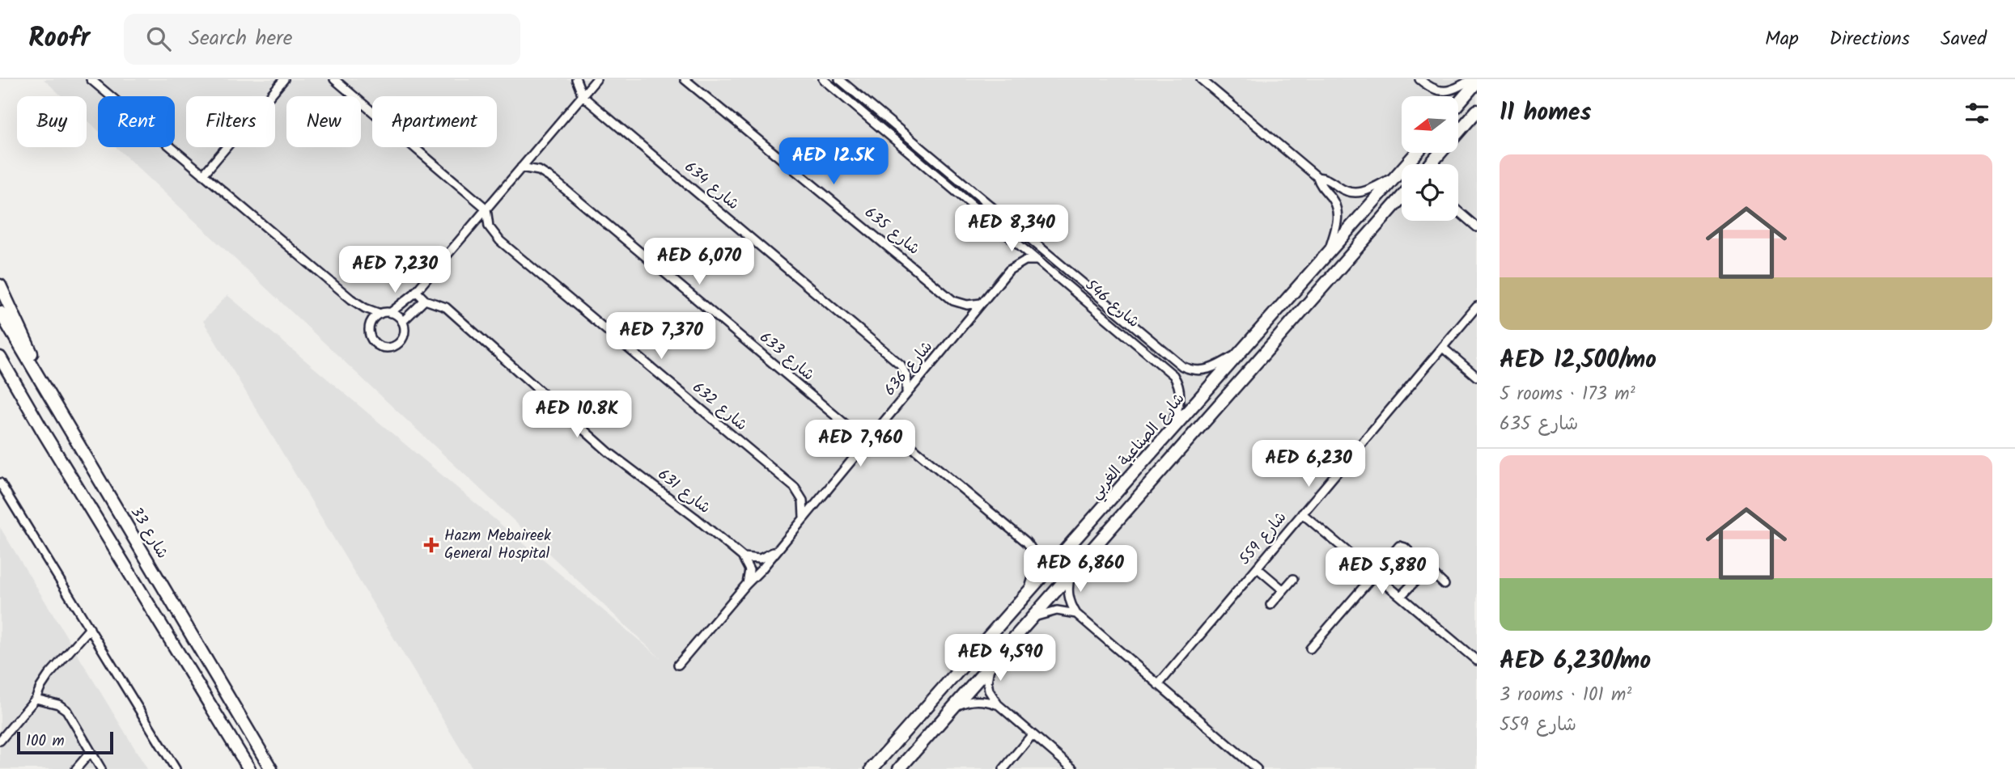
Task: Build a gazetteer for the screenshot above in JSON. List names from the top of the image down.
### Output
{
  "streets": {
    "main road": ["شارع الصناعية الغربي", "شارع 33"],
    "street": [
      "شارع 634",
      "شارع 635",
      "شارع 546",
      "شارع 633",
      "شارع 636",
      "شارع 632",
      "شارع 631",
      "شارع 559"
    ]
  },
  "crossings": [
    ["شارع 634", "شارع 636"],
    ["شارع 635", "شارع 636"],
    ["شارع 546", "شارع 636"],
    ["شارع 546", "شارع الصناعية الغربي"],
    ["شارع 633", "شارع 636"],
    ["شارع 636", "شارع 632"]
  ],
  "places": {
    "health": ["Hazm Mebaireek General Hospital"]
  },
  "scale_bar": "100 m",
  "north": "left",
  "page": {
    "header": "Roofr",
    "search": "Search here",
    "nav": ["Map", "Directions", "Saved"],
    "heading": "11 homes",
    "chip": [
      "Buy",
      "Rent",
      "Filters",
      "New",
      "Apartment"
    ],
    "price": [
      "AED 12.5K",
      "AED 8,340",
      "AED 6,070",
      "AED 7,230",
      "AED 7,370",
      "AED 10.8K",
      "AED 7,960",
      "AED 6,230",
      "AED 6,860",
      "AED 5,880",
      "AED 4,590"
    ],
    "list": [
      {
        "name": "AED 12,500/mo",
        "note": "5 rooms · 173 m² · شارع 635"
      },
      {
        "name": "AED 6,230/mo",
        "note": "3 rooms · 101 m² · شارع 559"
      }
    ],
    "scale": "100 m"
  }
}
